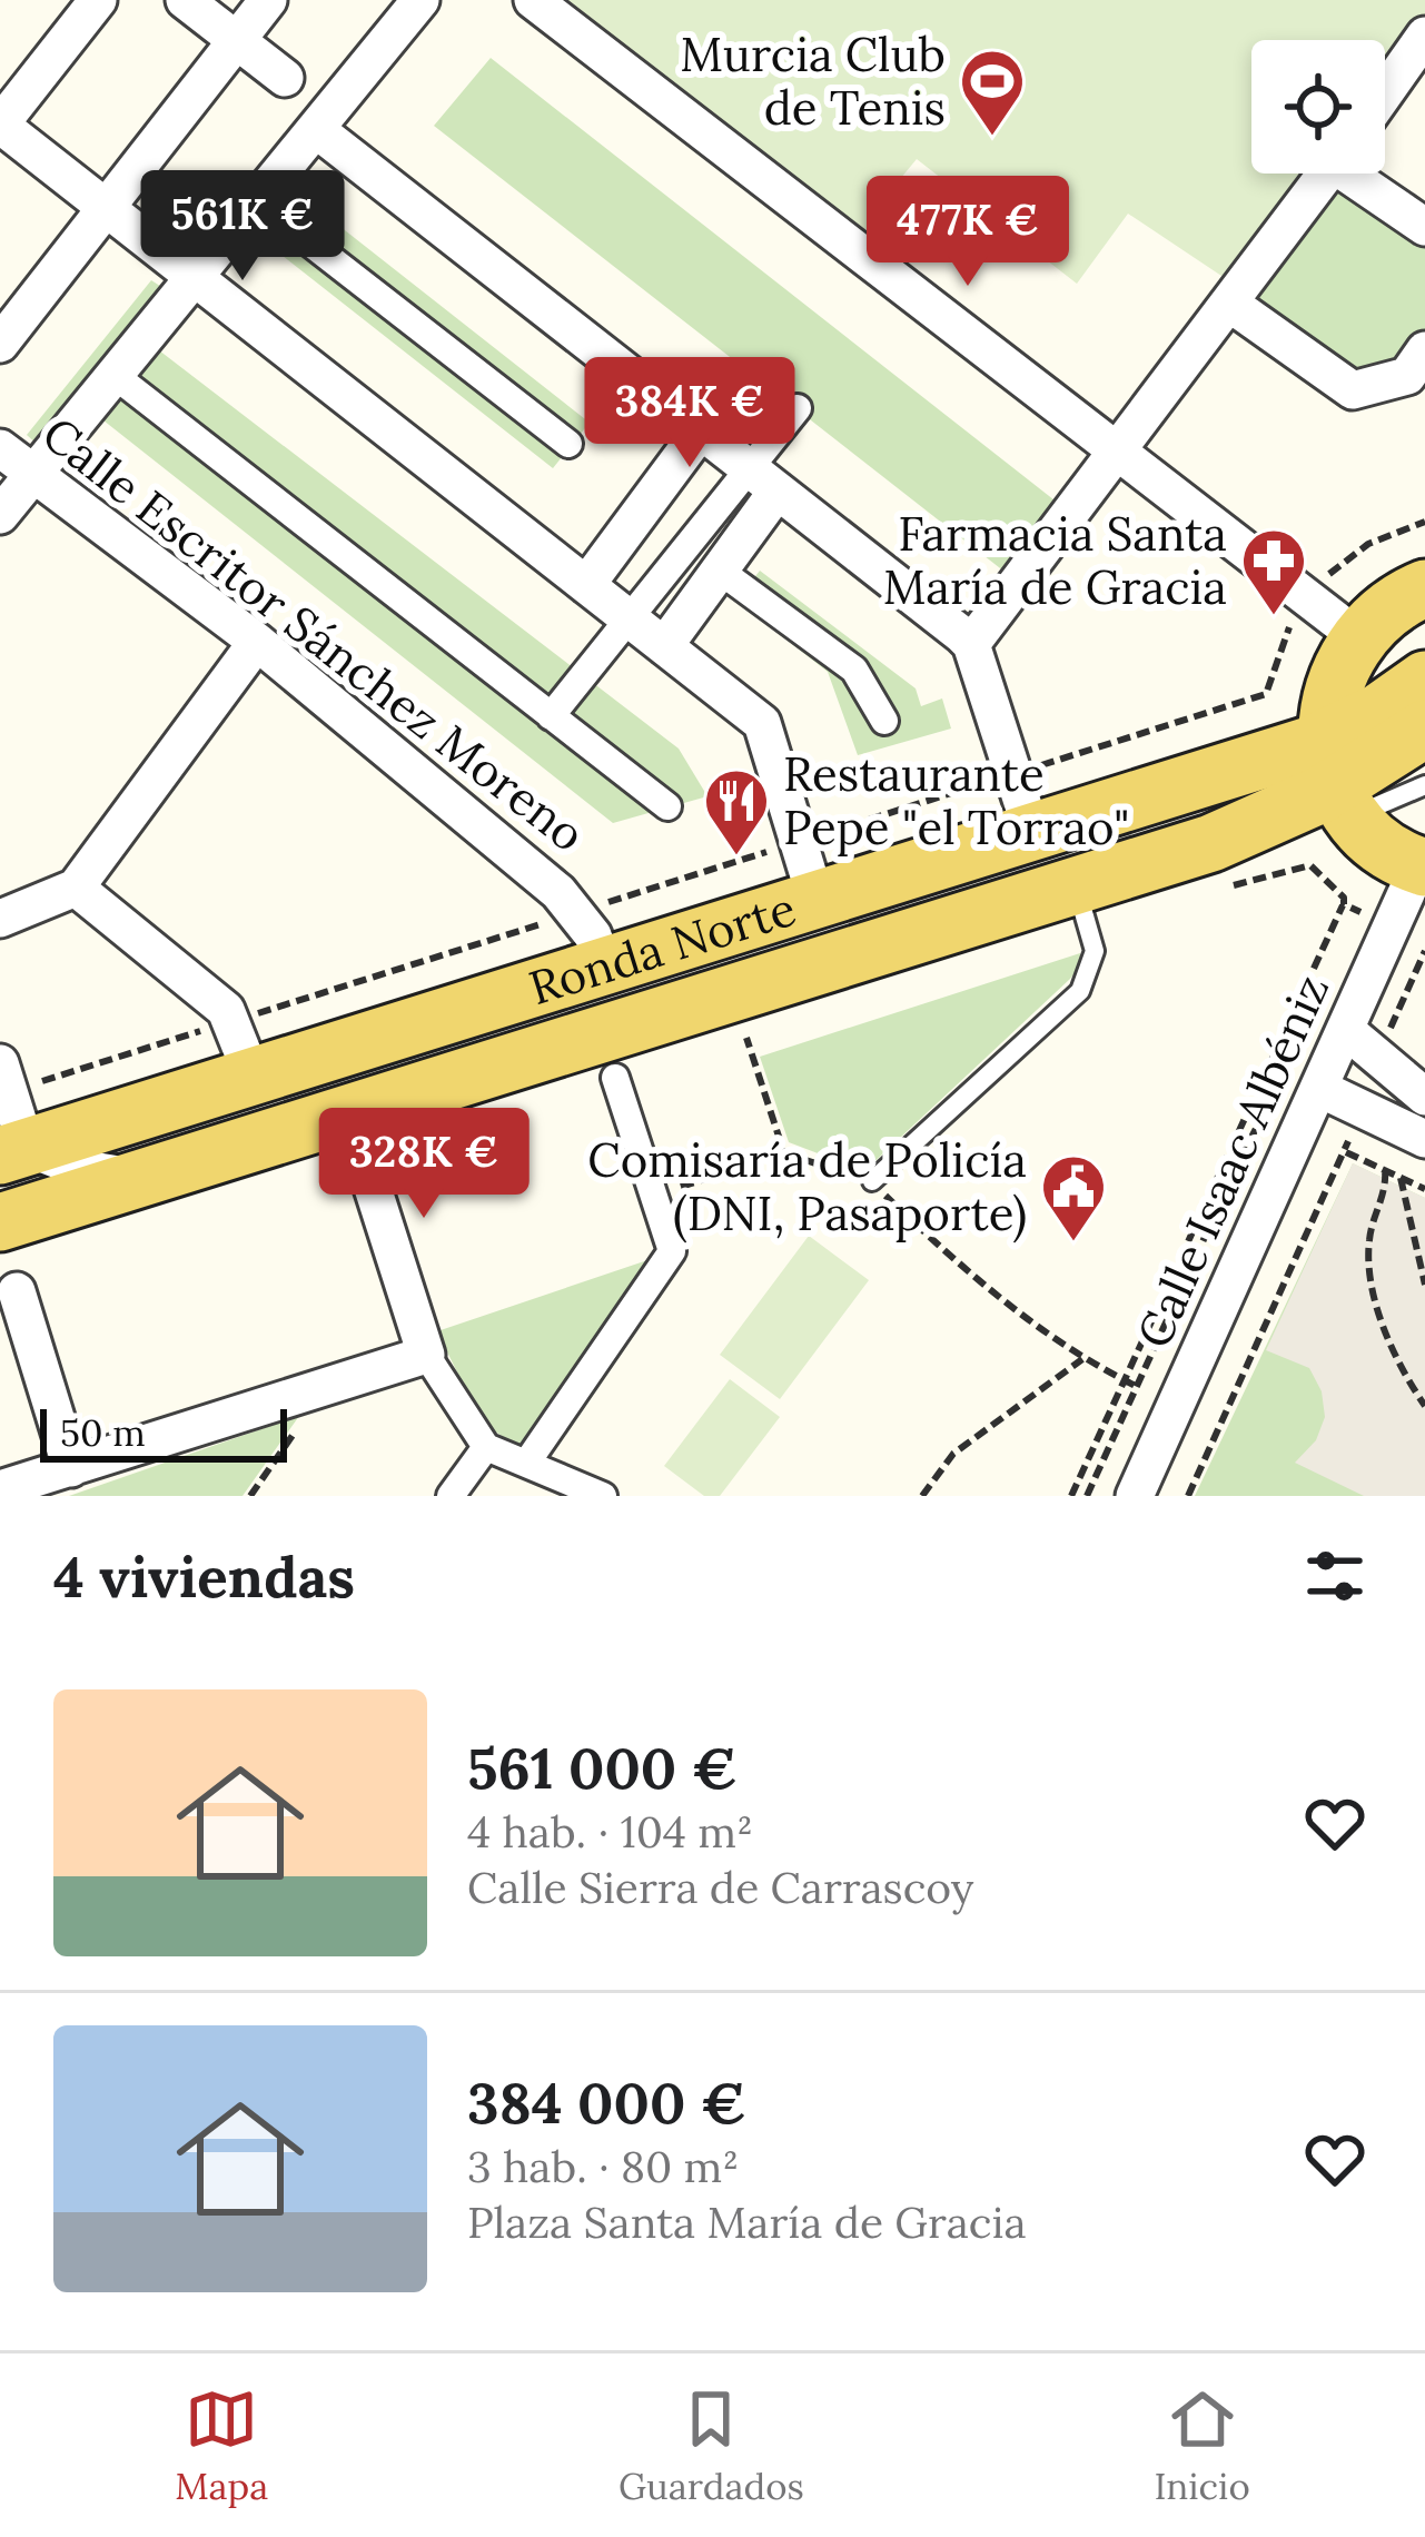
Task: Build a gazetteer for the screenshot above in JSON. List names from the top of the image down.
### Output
{
  "streets": {
    "main road": ["Ronda Norte"],
    "street": ["Calle Escritor Sánchez Moreno", "Calle Isaac Albéniz"]
  },
  "crossings": [
    ["Calle Escritor Sánchez Moreno", "Ronda Norte"]
  ],
  "places": {
    "sports": ["Murcia Club de Tenis"],
    "pharmacy": ["Farmacia Santa María de Gracia"],
    "restaurant": ["Restaurante Pepe \"el Torrao\""],
    "public building": ["Comisaría de Policía (DNI, Pasaporte)"]
  },
  "scale_bar": "50 m",
  "page": {
    "price": [
      "561K €",
      "477K €",
      "384K €",
      "328K €"
    ],
    "scale": "50 m",
    "heading": "4 viviendas",
    "list": [
      {
        "name": "561 000 €",
        "note": "4 hab. · 104 m² · Calle Sierra de Carrascoy"
      },
      {
        "name": "384 000 €",
        "note": "3 hab. · 80 m² · Plaza Santa María de Gracia"
      }
    ],
    "tabs": ["Mapa", "Guardados", "Inicio"]
  }
}
